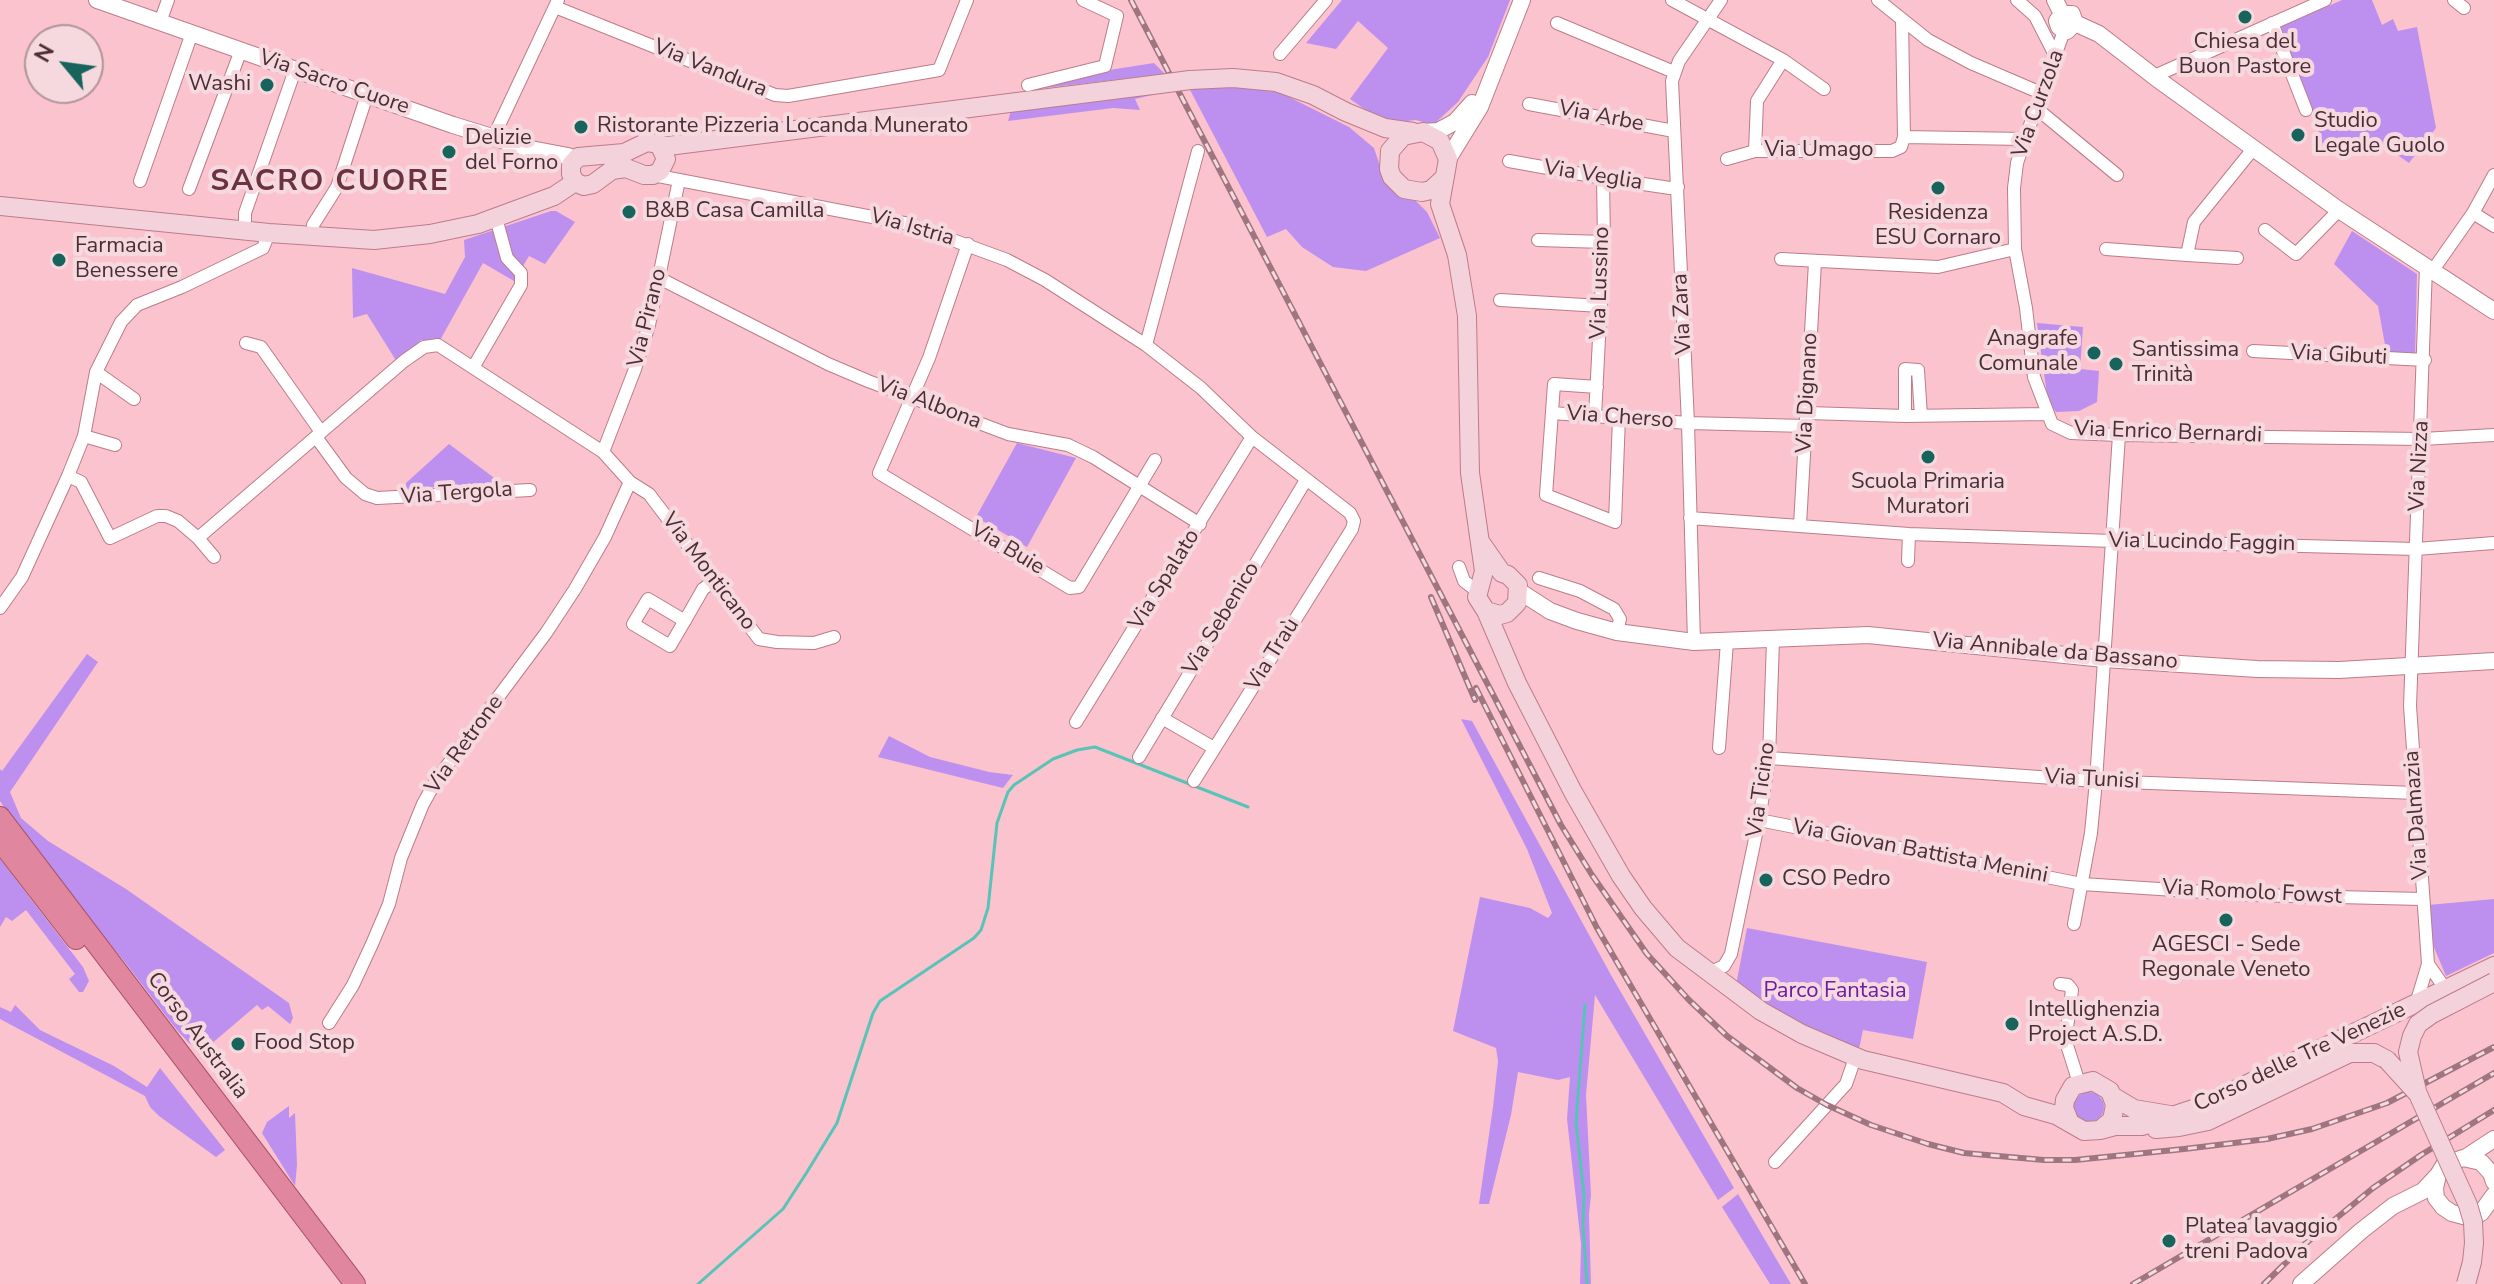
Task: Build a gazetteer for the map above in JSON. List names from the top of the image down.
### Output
{
  "streets": {
    "highway": ["Corso Australia"],
    "main road": ["Via Annibale da Bassano", "Corso delle Tre Venezie"],
    "street": [
      "Via Vandura",
      "Via Sacro Cuore",
      "Via Curzola",
      "Via Arbe",
      "Via Umago",
      "Via Veglia",
      "Via Istria",
      "Via Lussino",
      "Via Zara",
      "Via Pirano",
      "Via Gibuti",
      "Via Dignano",
      "Via Albona",
      "Via Cherso",
      "Via Enrico Bernardi",
      "Via Nizza",
      "Via Tergola",
      "Via Lucindo Faggin",
      "Via Buie",
      "Via Monticano",
      "Via Spalato",
      "Via Sebenico",
      "Via Traù",
      "Via Retrone",
      "Via Tunisi",
      "Via Ticino",
      "Via Dalmazia",
      "Via Giovan Battista Menini",
      "Via Romolo Fowst"
    ]
  },
  "crossings": [
    ["Via Curzola", "Via Enrico Bernardi"],
    ["Via Arbe", "Via Zara"],
    ["Via Veglia", "Via Lussino"],
    ["Via Veglia", "Via Zara"],
    ["Via Istria", "Via Pirano"],
    ["Via Istria", "Via Spalato"],
    ["Via Istria", "Via Sebenico"],
    ["Via Istria", "Via Traù"],
    ["Via Lussino", "Via Cherso"],
    ["Via Zara", "Via Cherso"],
    ["Via Zara", "Via Enrico Bernardi"],
    ["Via Zara", "Via Lucindo Faggin"],
    ["Via Zara", "Via Annibale da Bassano"],
    ["Via Pirano", "Via Albona"],
    ["Via Pirano", "Via Monticano"],
    ["Via Gibuti", "Via Nizza"],
    ["Via Dignano", "Via Enrico Bernardi"],
    ["Via Dignano", "Via Lucindo Faggin"],
    ["Via Albona", "Via Buie"],
    ["Via Albona", "Via Spalato"],
    ["Via Cherso", "Via Enrico Bernardi"],
    ["Via Enrico Bernardi", "Via Nizza"],
    ["Via Nizza", "Via Lucindo Faggin"],
    ["Via Nizza", "Via Annibale da Bassano"],
    ["Via Nizza", "Via Dalmazia"],
    ["Via Monticano", "Via Retrone"],
    ["Via Annibale da Bassano", "Via Ticino"],
    ["Via Annibale da Bassano", "Via Dalmazia"],
    ["Via Annibale da Bassano", "Corso delle Tre Venezie"],
    ["Via Tunisi", "Via Ticino"],
    ["Via Tunisi", "Via Dalmazia"],
    ["Via Ticino", "Via Giovan Battista Menini"],
    ["Via Ticino", "Corso delle Tre Venezie"],
    ["Via Dalmazia", "Via Romolo Fowst"],
    ["Via Dalmazia", "Corso delle Tre Venezie"],
    ["Via Giovan Battista Menini", "Via Romolo Fowst"]
  ],
  "districts": ["SACRO CUORE"],
  "parks": ["Parco Fantasia"],
  "places": [
    "Chiesa del Buon Pastore",
    "Washi",
    "Ristorante Pizzeria Locanda Munerato",
    "Studio Legale Guolo",
    "Delizie del Forno",
    "Residenza ESU Cornaro",
    "B&B Casa Camilla",
    "Farmacia Benessere",
    "Anagrafe Comunale",
    "Santissima Trinità",
    "Scuola Primaria Muratori",
    "CSO Pedro",
    "AGESCI - Sede Regonale Veneto",
    "Intellighenzia Project A.S.D.",
    "Food Stop",
    "Platea lavaggio treni Padova"
  ],
  "north": "top left"
}
